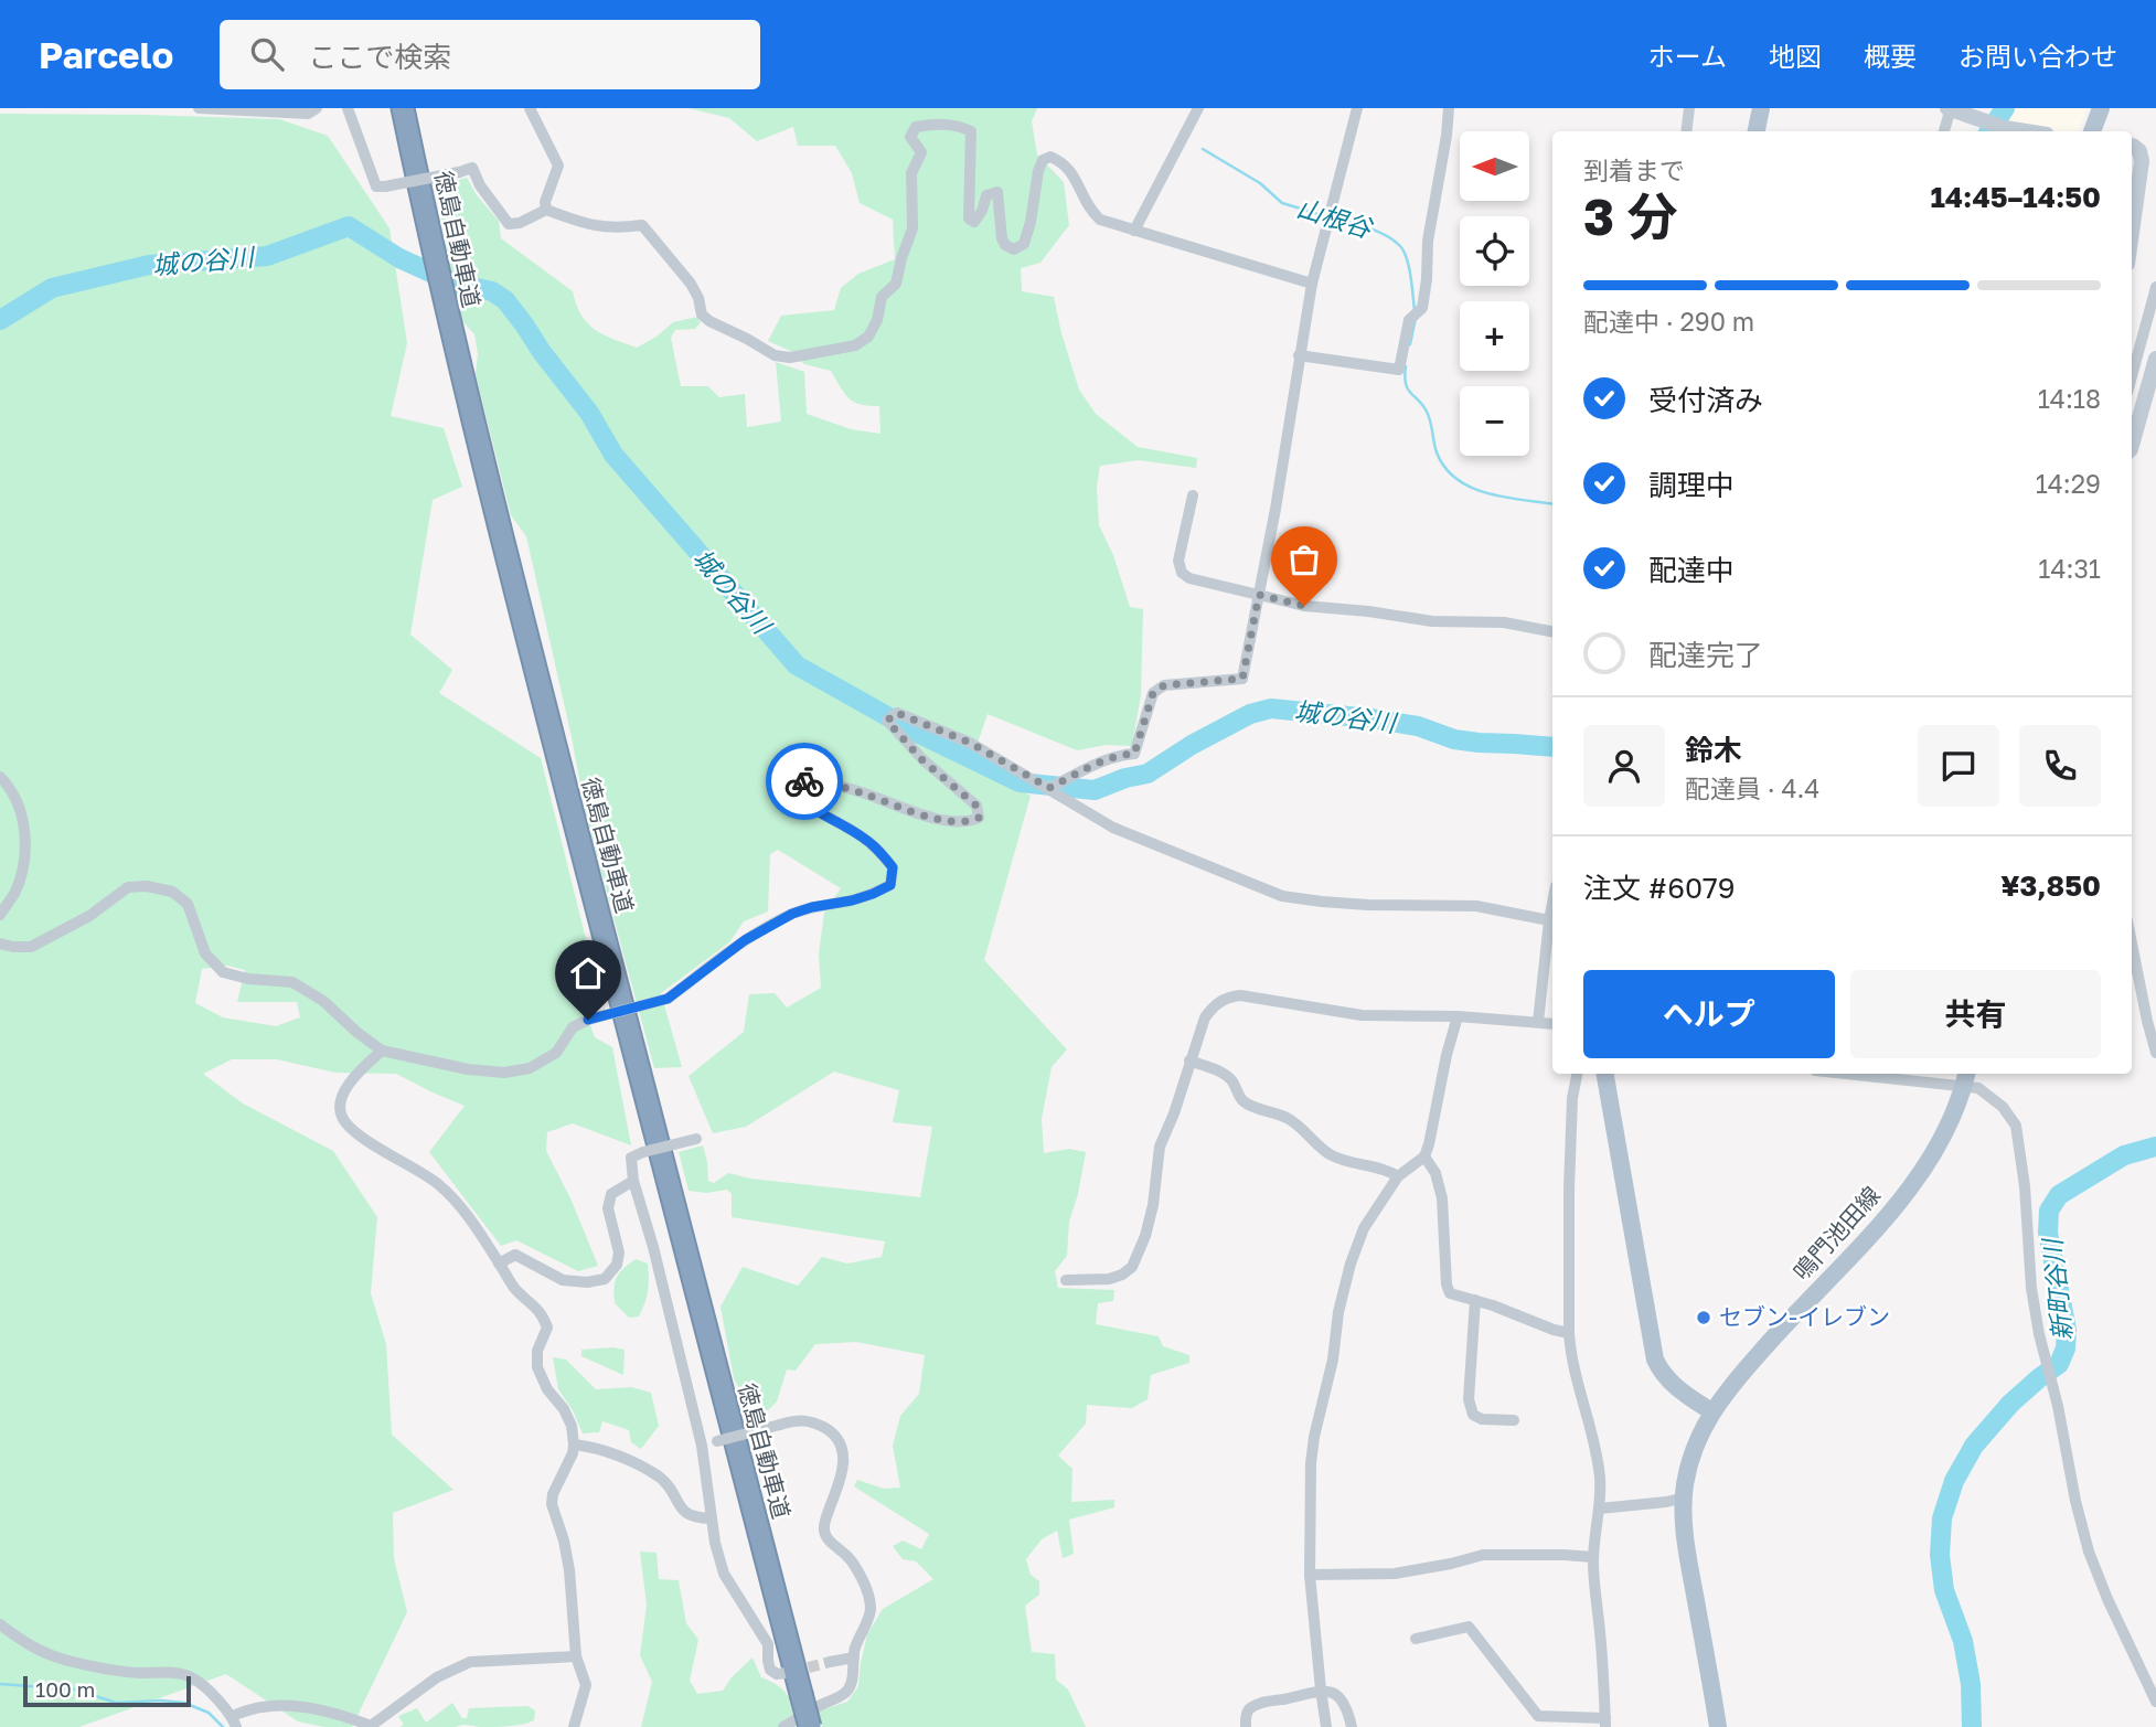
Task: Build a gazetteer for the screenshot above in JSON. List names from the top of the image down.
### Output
{
  "streets": {
    "highway": ["徳島自動車道"],
    "main road": ["鳴門池田線"]
  },
  "water": ["山根谷", "城の谷川", "新町谷川"],
  "places": ["セブン-イレブン"],
  "scale_bar": "100 m",
  "north": "left",
  "page": {
    "header": "Parcelo",
    "search": "ここで検索",
    "nav": [
      "ホーム",
      "地図",
      "概要",
      "お問い合わせ"
    ],
    "map_buttons": ["+", "−"],
    "heading": ["3 分", "到着まで", "14:45–14:50"],
    "panel": [
      "鈴木",
      "配達員 · 4.4",
      "注文 #6079",
      "¥3,850"
    ],
    "bar": "配達中 · 290 m",
    "list": [
      ["受付済み", "14:18"],
      ["調理中", "14:29"],
      ["配達中", "14:31"],
      "配達完了"
    ],
    "buttons": ["ヘルプ", "共有"],
    "scale": "100 m"
  }
}
